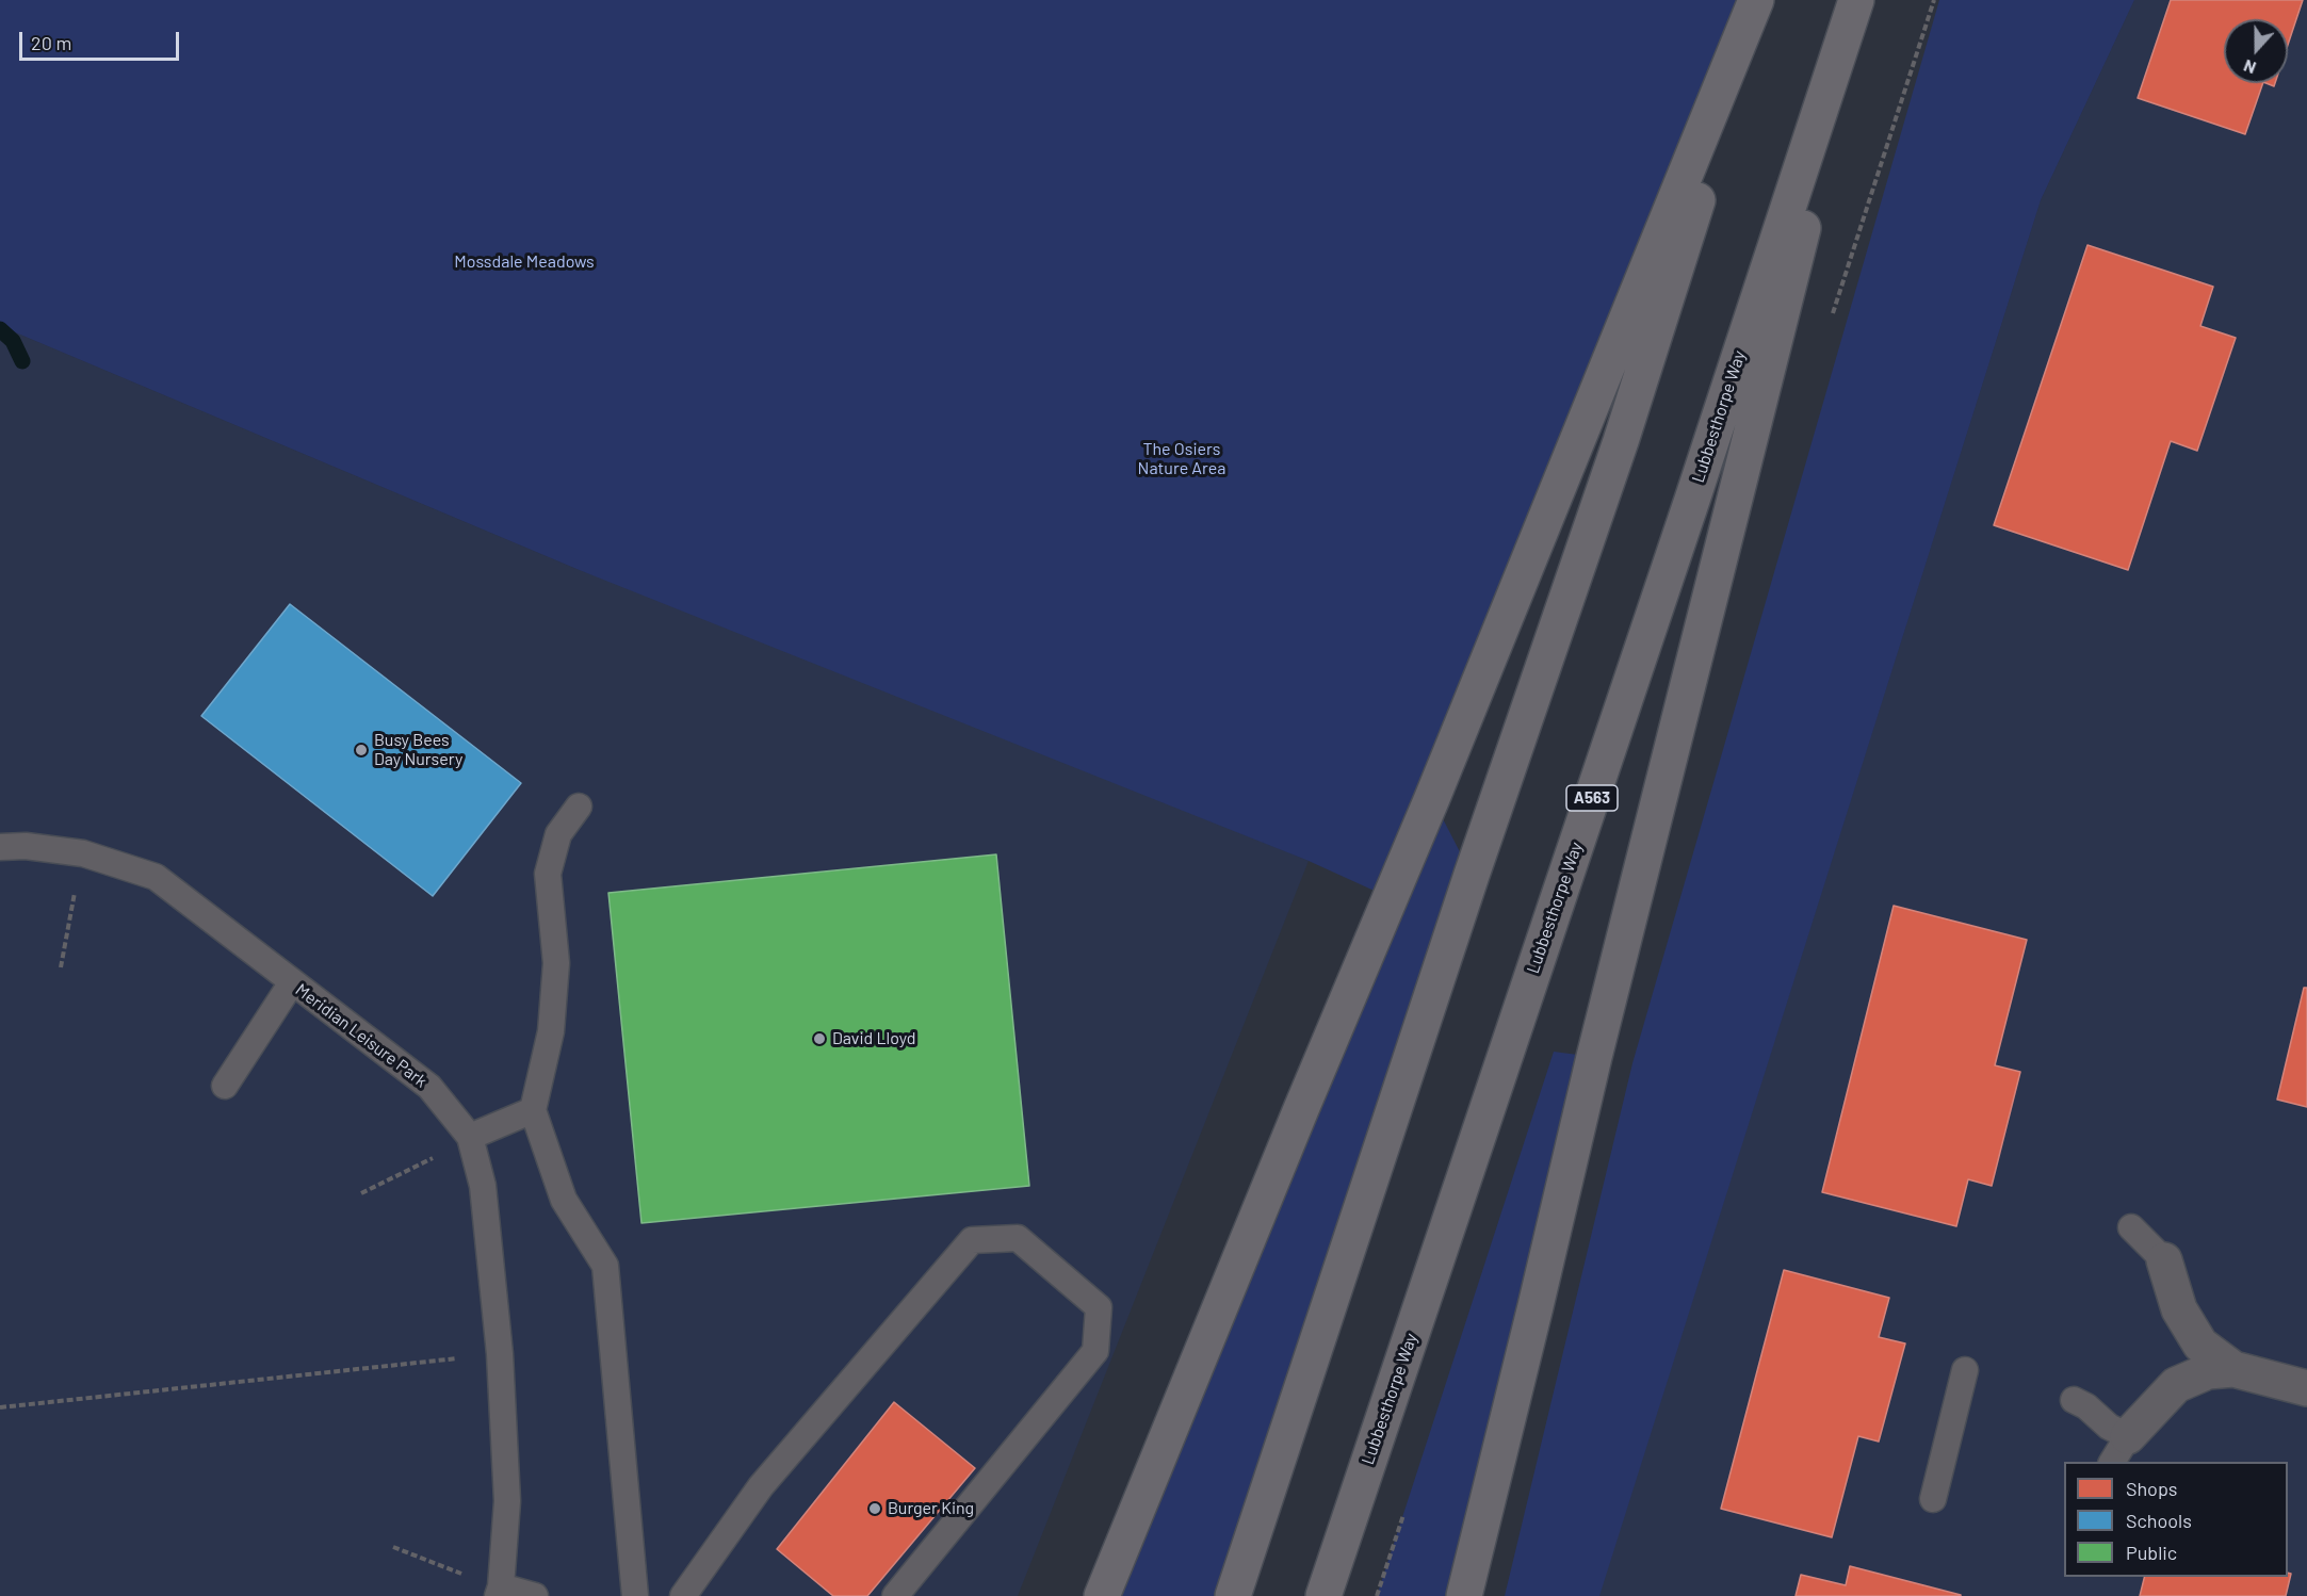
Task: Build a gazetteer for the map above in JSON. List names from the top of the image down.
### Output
{
  "streets": {
    "highway": ["Lubbesthorpe Way", "A563"],
    "lane": ["Meridian Leisure Park"]
  },
  "parks": ["Mossdale Meadows", "The Osiers Nature Area"],
  "places": ["Busy Bees Day Nursery", "David Lloyd", "Burger King"],
  "legend": ["Shops", "Schools", "Public"],
  "scale_bar": "20 m",
  "north": "bottom"
}
